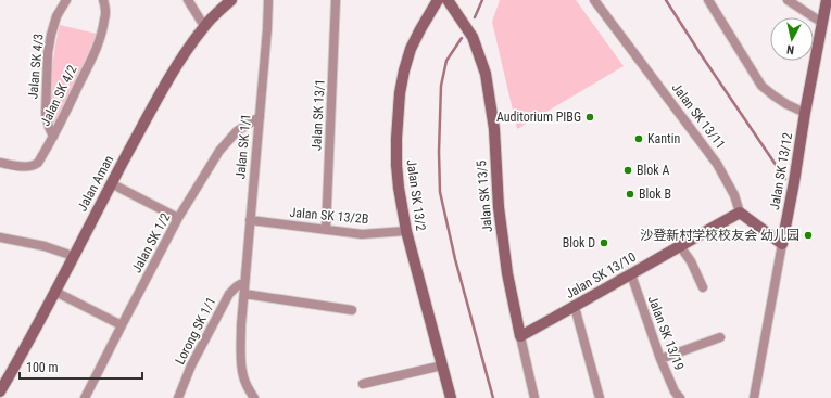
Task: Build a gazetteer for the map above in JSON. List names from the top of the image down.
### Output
{
  "streets": {
    "street": [
      "Jalan SK 4/3",
      "Jalan SK 4/2",
      "Jalan SK 13/1",
      "Jalan SK 13/11",
      "Jalan SK 1/1",
      "Jalan SK 13/12",
      "Jalan Aman",
      "Jalan SK 13/2",
      "Jalan SK 13/5",
      "Jalan SK 13/2B",
      "Jalan SK 1/2",
      "Jalan SK 13/10",
      "Lorong SK 1/1",
      "Jalan SK 13/19"
    ]
  },
  "crossings": [
    ["Jalan SK 4/3", "Jalan SK 4/2"],
    ["Jalan SK 13/1", "Jalan SK 13/2B"],
    ["Jalan SK 13/11", "Jalan SK 13/10"],
    ["Jalan SK 1/1", "Jalan SK 13/2B"],
    ["Jalan SK 1/1", "Jalan SK 1/2"],
    ["Jalan SK 1/1", "Lorong SK 1/1"],
    ["Jalan SK 13/2", "Jalan SK 13/2B"],
    ["Jalan SK 13/5", "Jalan SK 13/10"],
    ["Jalan SK 13/10", "Jalan SK 13/19"]
  ],
  "places": [
    "Auditorium PIBG",
    "Kantin",
    "Blok A",
    "Blok B",
    "沙登新村学校校友会 幼儿园",
    "Blok D"
  ],
  "scale_bar": "100 m",
  "north": "bottom"
}
